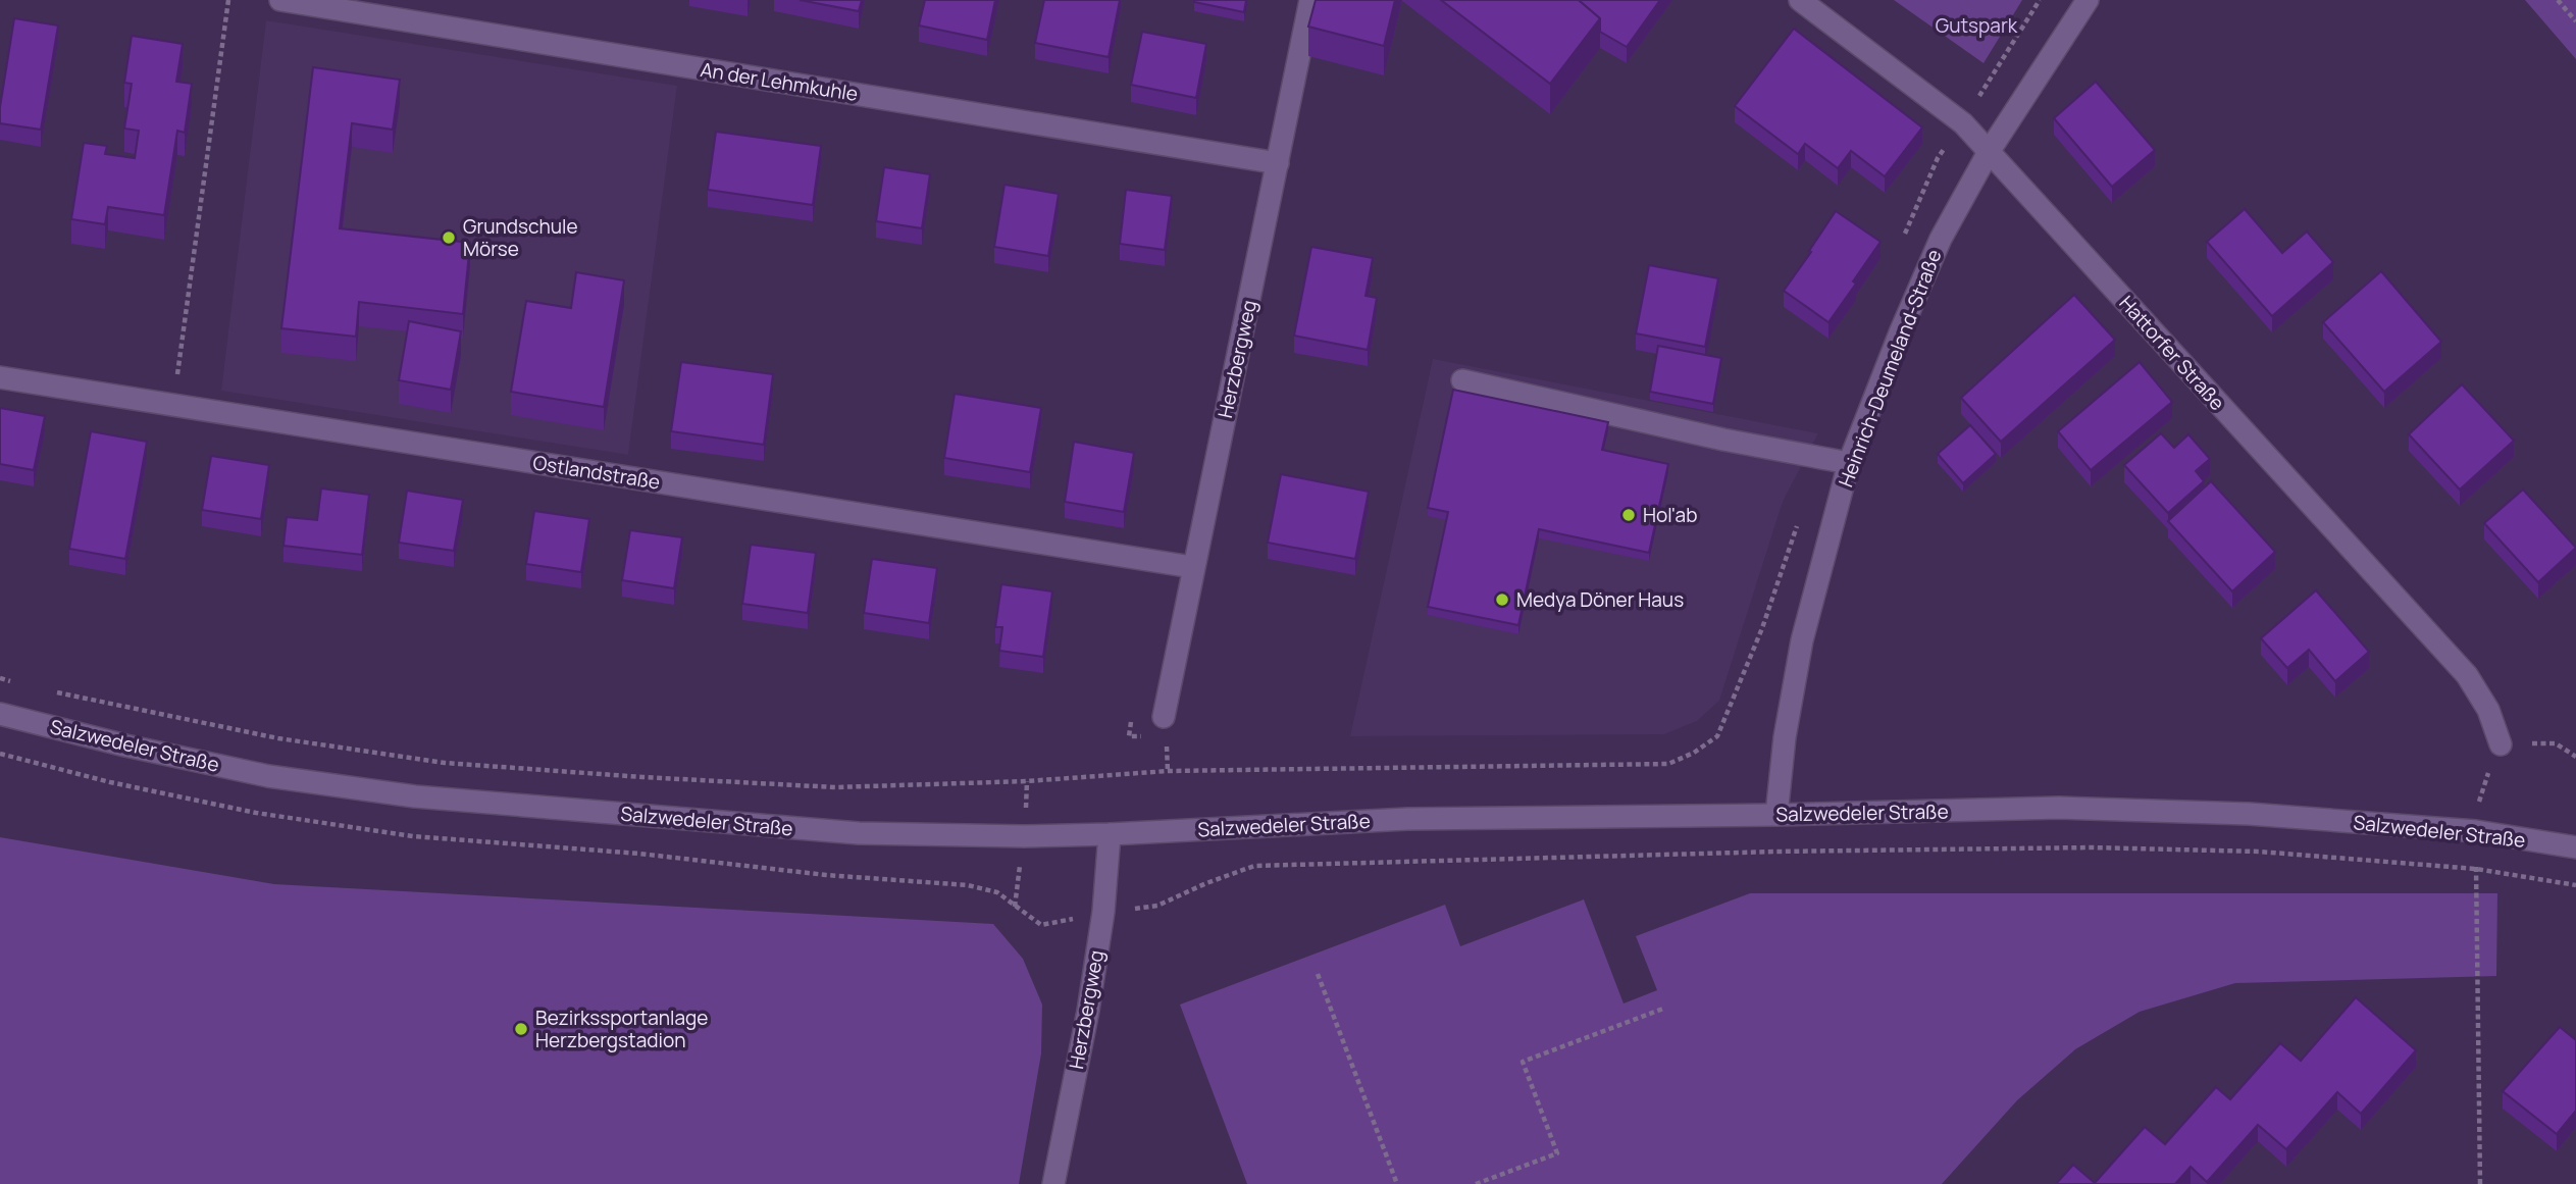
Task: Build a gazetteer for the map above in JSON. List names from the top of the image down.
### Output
{
  "streets": {
    "street": [
      "An der Lehmkuhle",
      "Hattorfer Straße",
      "Herzbergweg",
      "Heinrich-Deumeland-Straße",
      "Ostlandstraße",
      "Salzwedeler Straße"
    ]
  },
  "crossings": [
    ["An der Lehmkuhle", "Herzbergweg"],
    ["Hattorfer Straße", "Heinrich-Deumeland-Straße"],
    ["Herzbergweg", "Ostlandstraße"],
    ["Herzbergweg", "Salzwedeler Straße"],
    ["Heinrich-Deumeland-Straße", "Salzwedeler Straße"]
  ],
  "parks": ["Gutspark"],
  "places": [
    "Grundschule Mörse",
    "Hol'ab",
    "Medya Döner Haus",
    "Bezirkssportanlage Herzbergstadion"
  ]
}
